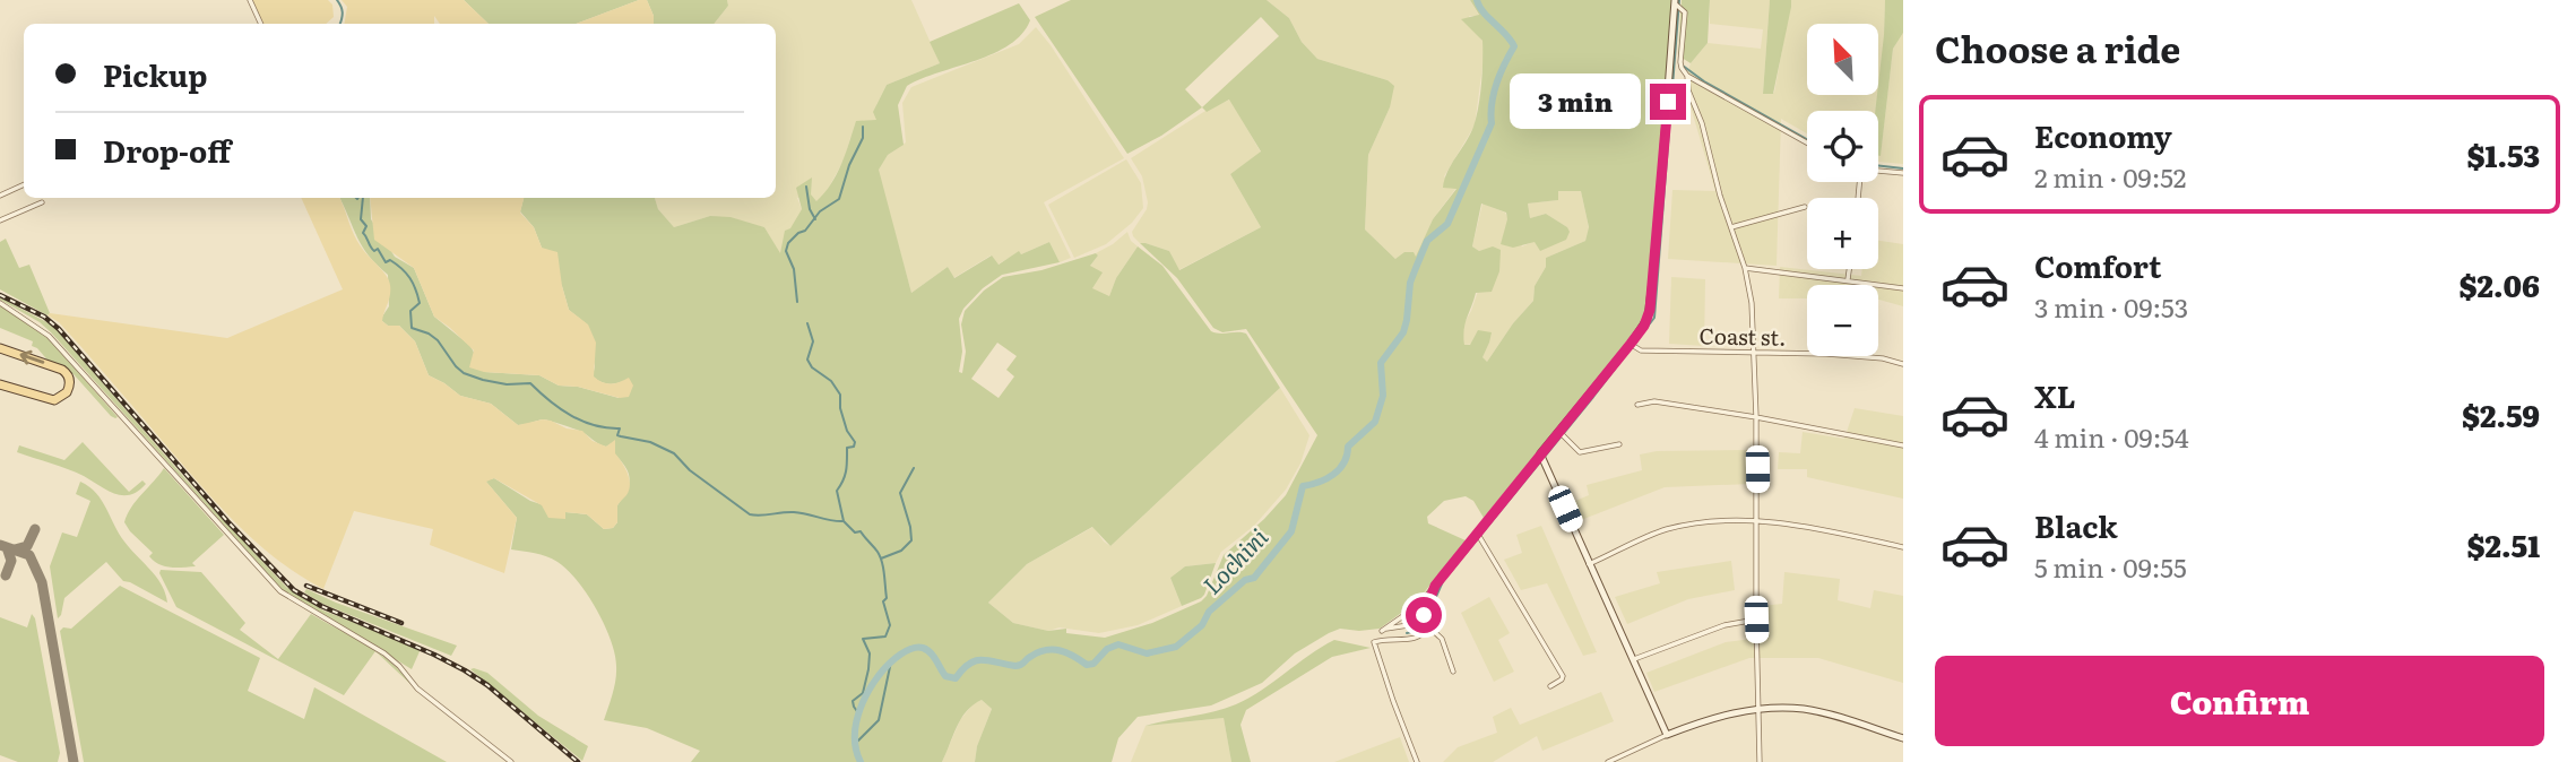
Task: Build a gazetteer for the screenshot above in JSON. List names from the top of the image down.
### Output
{
  "streets": {
    "street": ["Coast st."]
  },
  "water": ["Lochini"],
  "north": "top left",
  "page": {
    "heading": "Choose a ride",
    "map_buttons": ["+", "−"],
    "banner": ["Pickup", "Drop-off"],
    "bubble": "3 min",
    "list": [
      {
        "name": "Economy",
        "note": "2 min · 09:52",
        "value": "$1.53"
      },
      {
        "name": "Comfort",
        "note": "3 min · 09:53",
        "value": "$2.06"
      },
      {
        "name": "XL",
        "note": "4 min · 09:54",
        "value": "$2.59"
      },
      {
        "name": "Black",
        "note": "5 min · 09:55",
        "value": "$2.51"
      }
    ],
    "buttons": "Confirm"
  }
}
